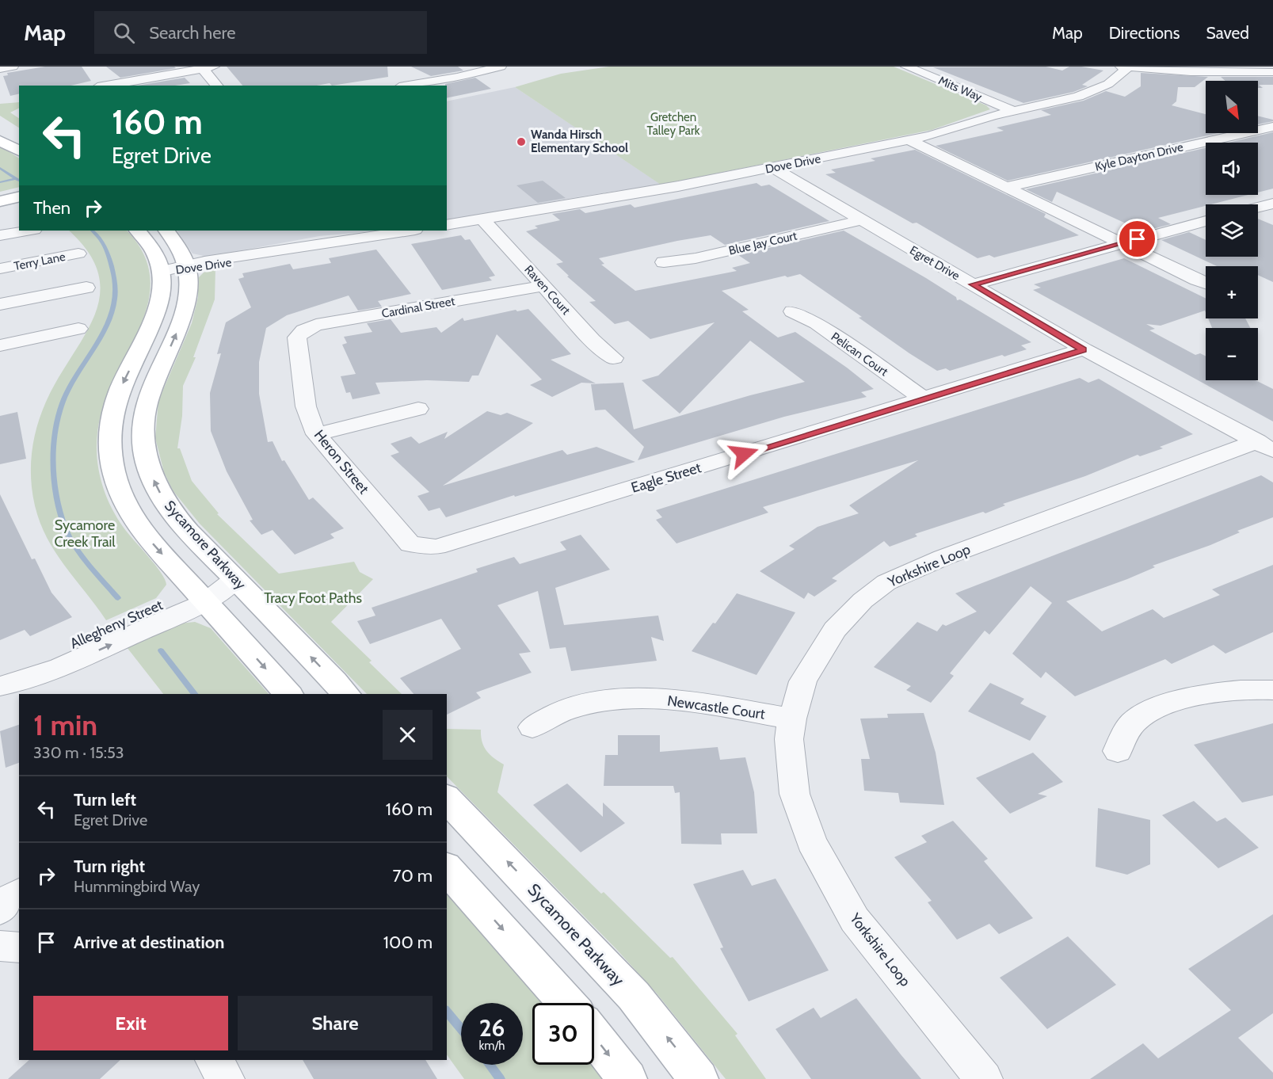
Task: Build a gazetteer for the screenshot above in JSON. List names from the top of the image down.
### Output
{
  "streets": {
    "main road": ["Sycamore Parkway"],
    "street": [
      "Mits Way",
      "Kyle Dayton Drive",
      "Dove Drive",
      "Blue Jay Court",
      "Terry Lane",
      "Egret Drive",
      "Raven Court",
      "Cardinal Street",
      "Pelican Court",
      "Heron Street",
      "Eagle Street",
      "Yorkshire Loop",
      "Allegheny Street",
      "Newcastle Court"
    ]
  },
  "crossings": [
    ["Mits Way", "Dove Drive"],
    ["Dove Drive", "Egret Drive"],
    ["Dove Drive", "Raven Court"],
    ["Dove Drive", "Sycamore Parkway"],
    ["Blue Jay Court", "Egret Drive"],
    ["Egret Drive", "Eagle Street"],
    ["Egret Drive", "Yorkshire Loop"],
    ["Raven Court", "Cardinal Street"],
    ["Cardinal Street", "Heron Street"],
    ["Pelican Court", "Eagle Street"],
    ["Heron Street", "Eagle Street"],
    ["Yorkshire Loop", "Newcastle Court"]
  ],
  "parks": ["Gretchen Talley Park", "Sycamore Creek Trail", "Tracy Foot Paths"],
  "places": ["Wanda Hirsch Elementary School"],
  "north": "bottom right",
  "page": {
    "header": "Map",
    "search": "Search here",
    "nav": ["Map", "Directions", "Saved"],
    "map_buttons": ["+", "−"],
    "turn": ["160 m", "Egret Drive"],
    "then": "Then",
    "heading": ["1 min", "330 m · 15:53"],
    "list": [
      {
        "name": "Turn left",
        "note": "Egret Drive",
        "value": "160 m"
      },
      {
        "name": "Turn right",
        "note": "Hummingbird Way",
        "value": "70 m"
      },
      {
        "name": "Arrive at destination",
        "value": "100 m"
      }
    ],
    "buttons": ["Exit", "Share"],
    "speed": "26 km/h",
    "limit": "30"
  }
}
